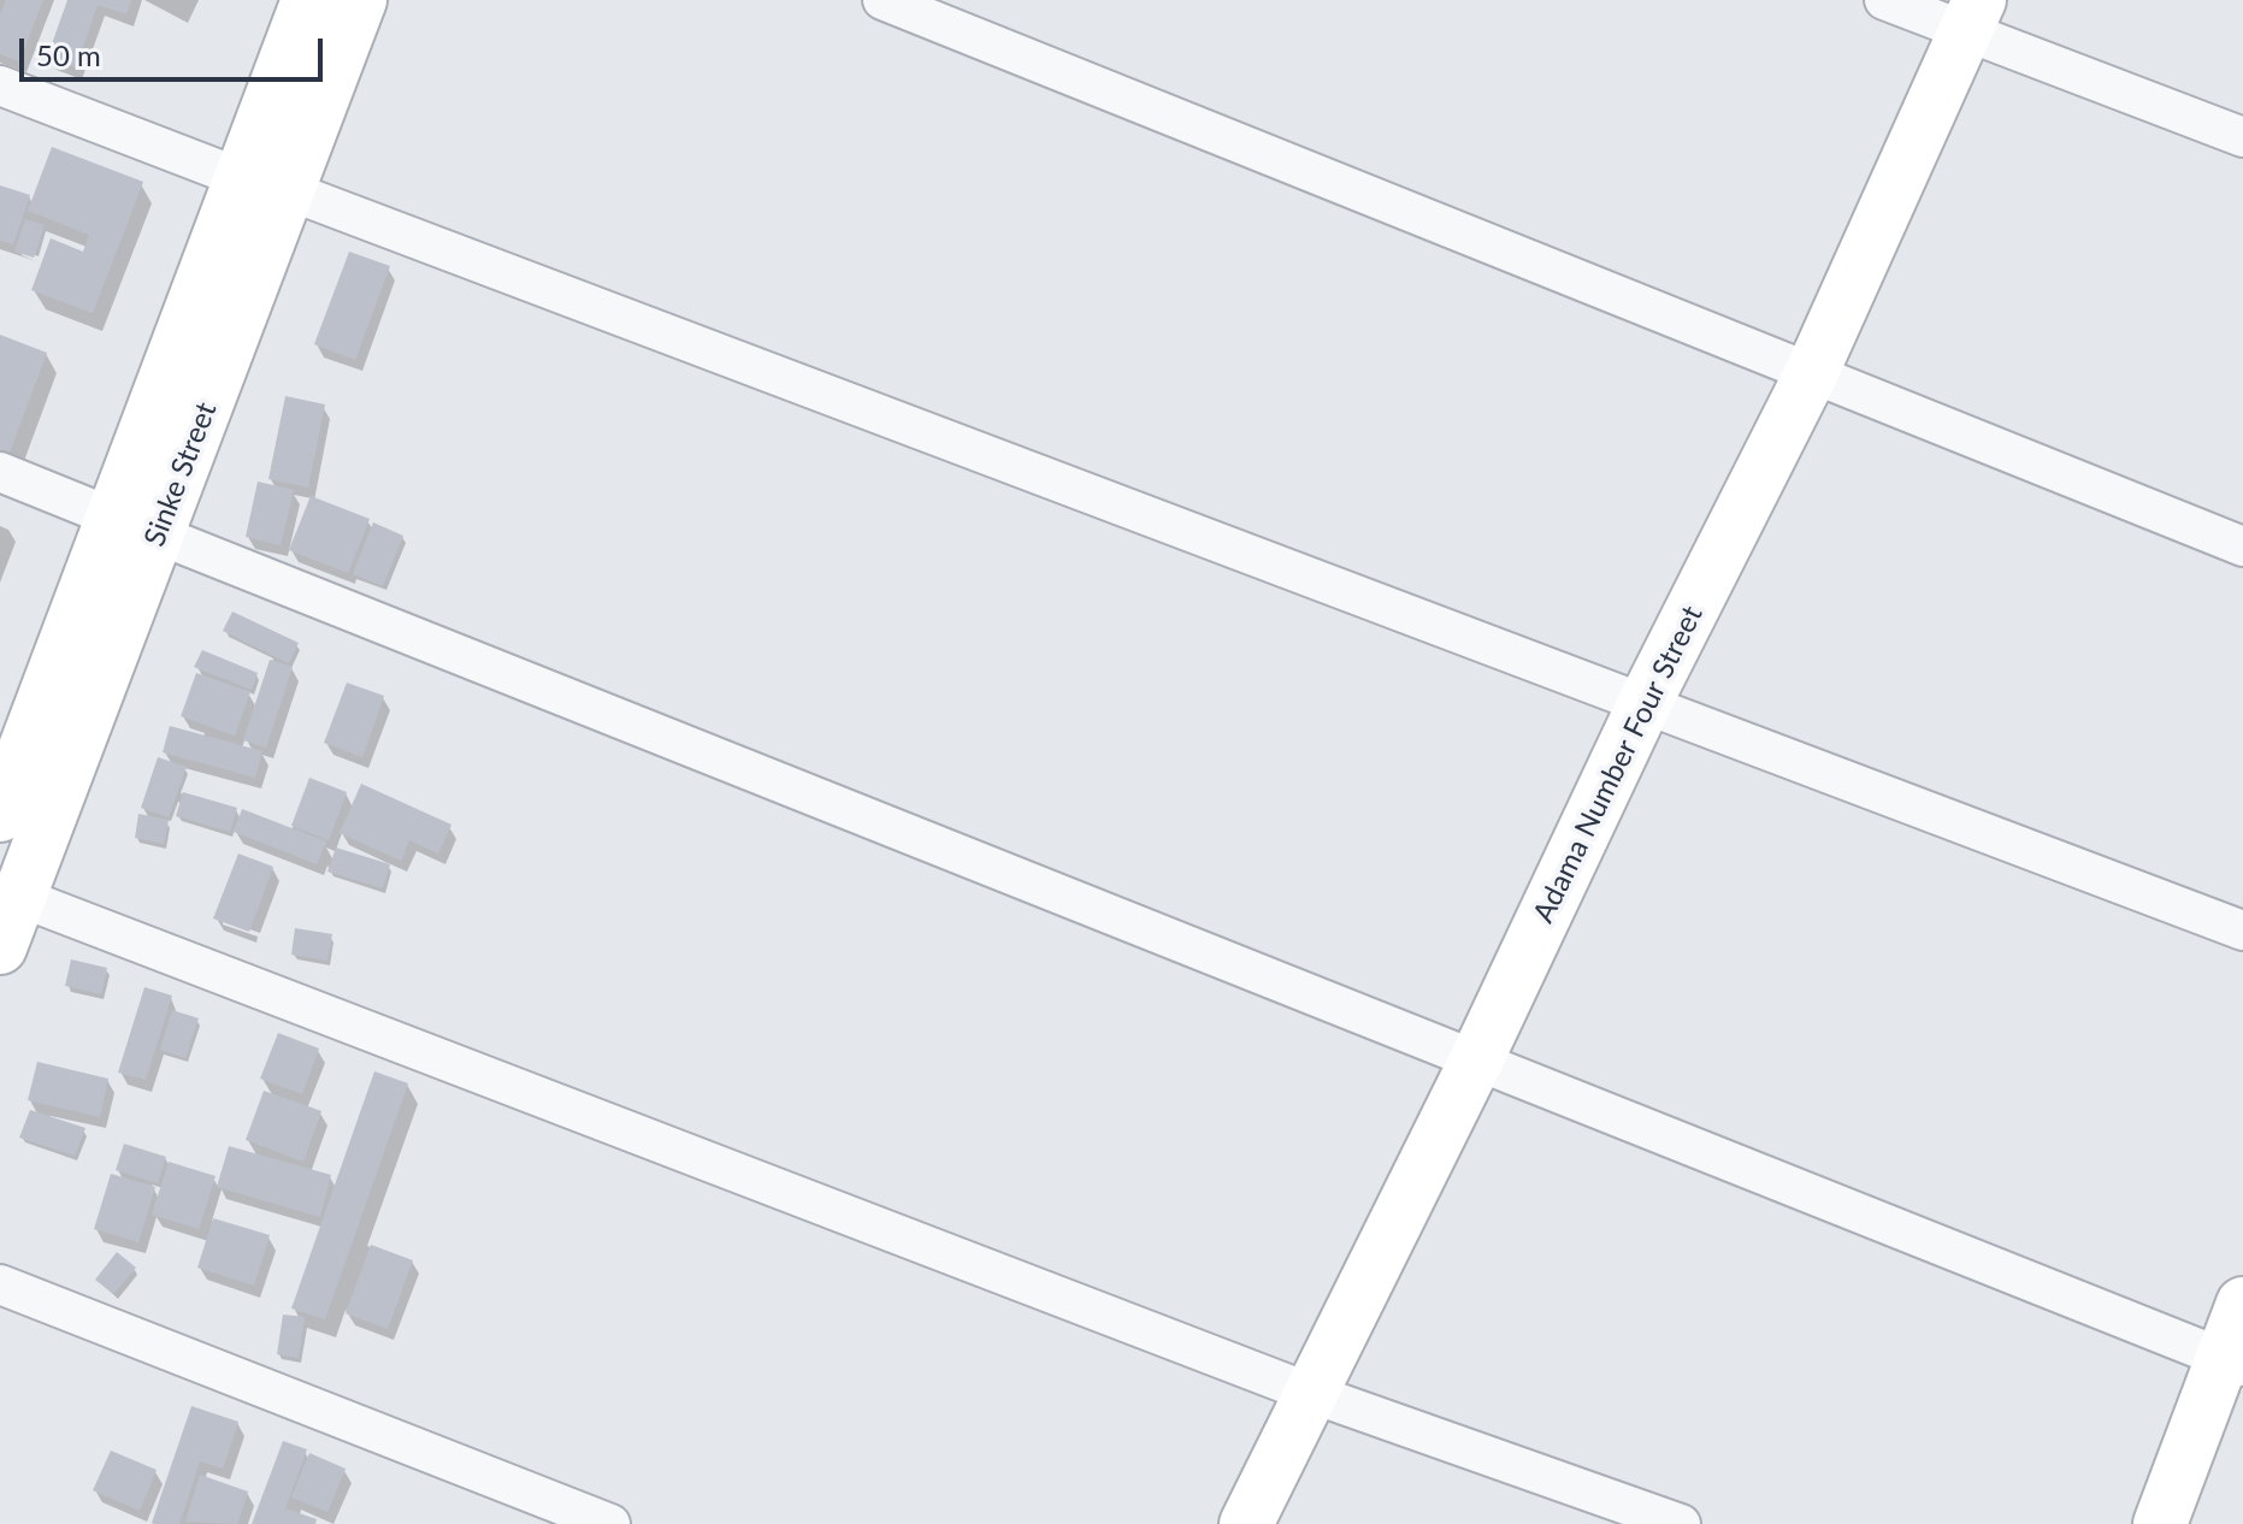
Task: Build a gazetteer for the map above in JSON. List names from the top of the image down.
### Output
{
  "streets": {
    "street": ["Sinke Street", "Adama Number Four Street"]
  },
  "scale_bar": "50 m"
}
